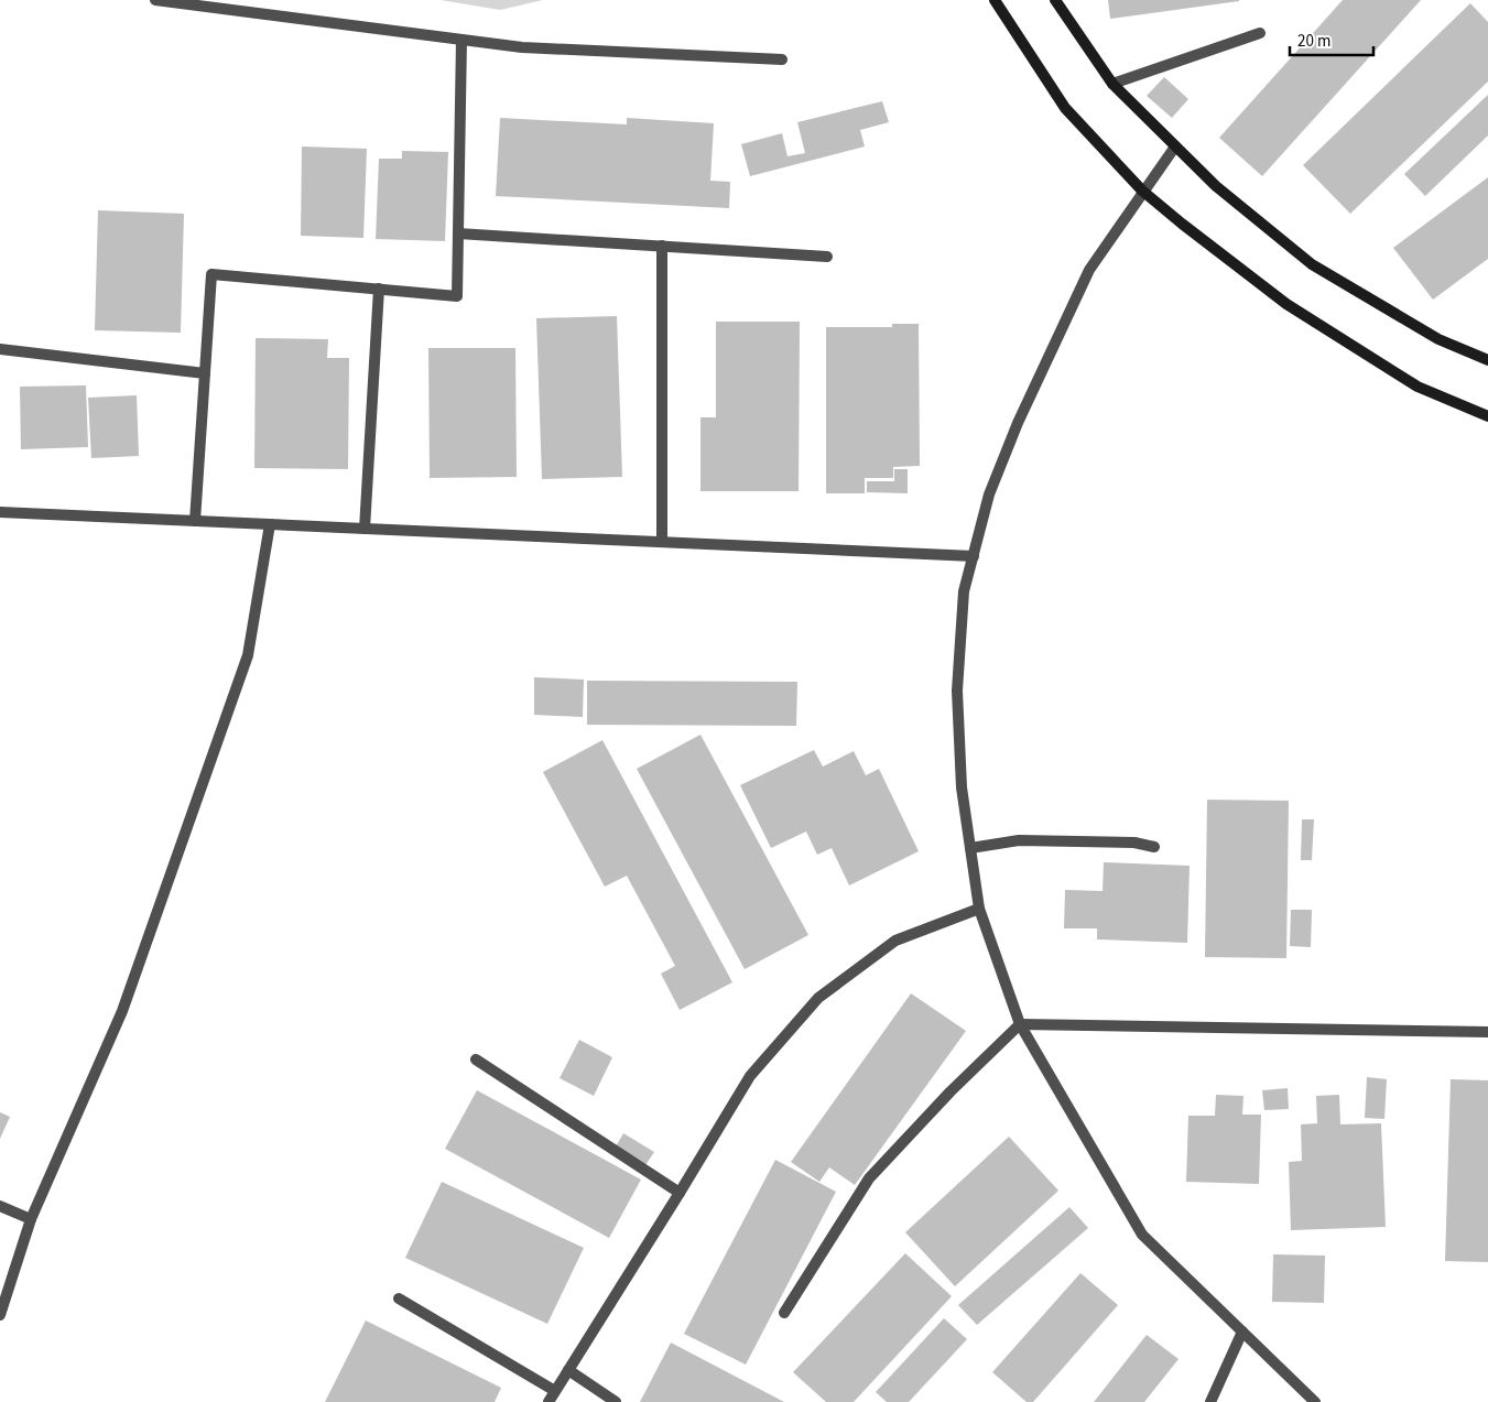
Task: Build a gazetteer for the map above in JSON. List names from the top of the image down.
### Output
{
  "scale_bar": "20 m"
}
